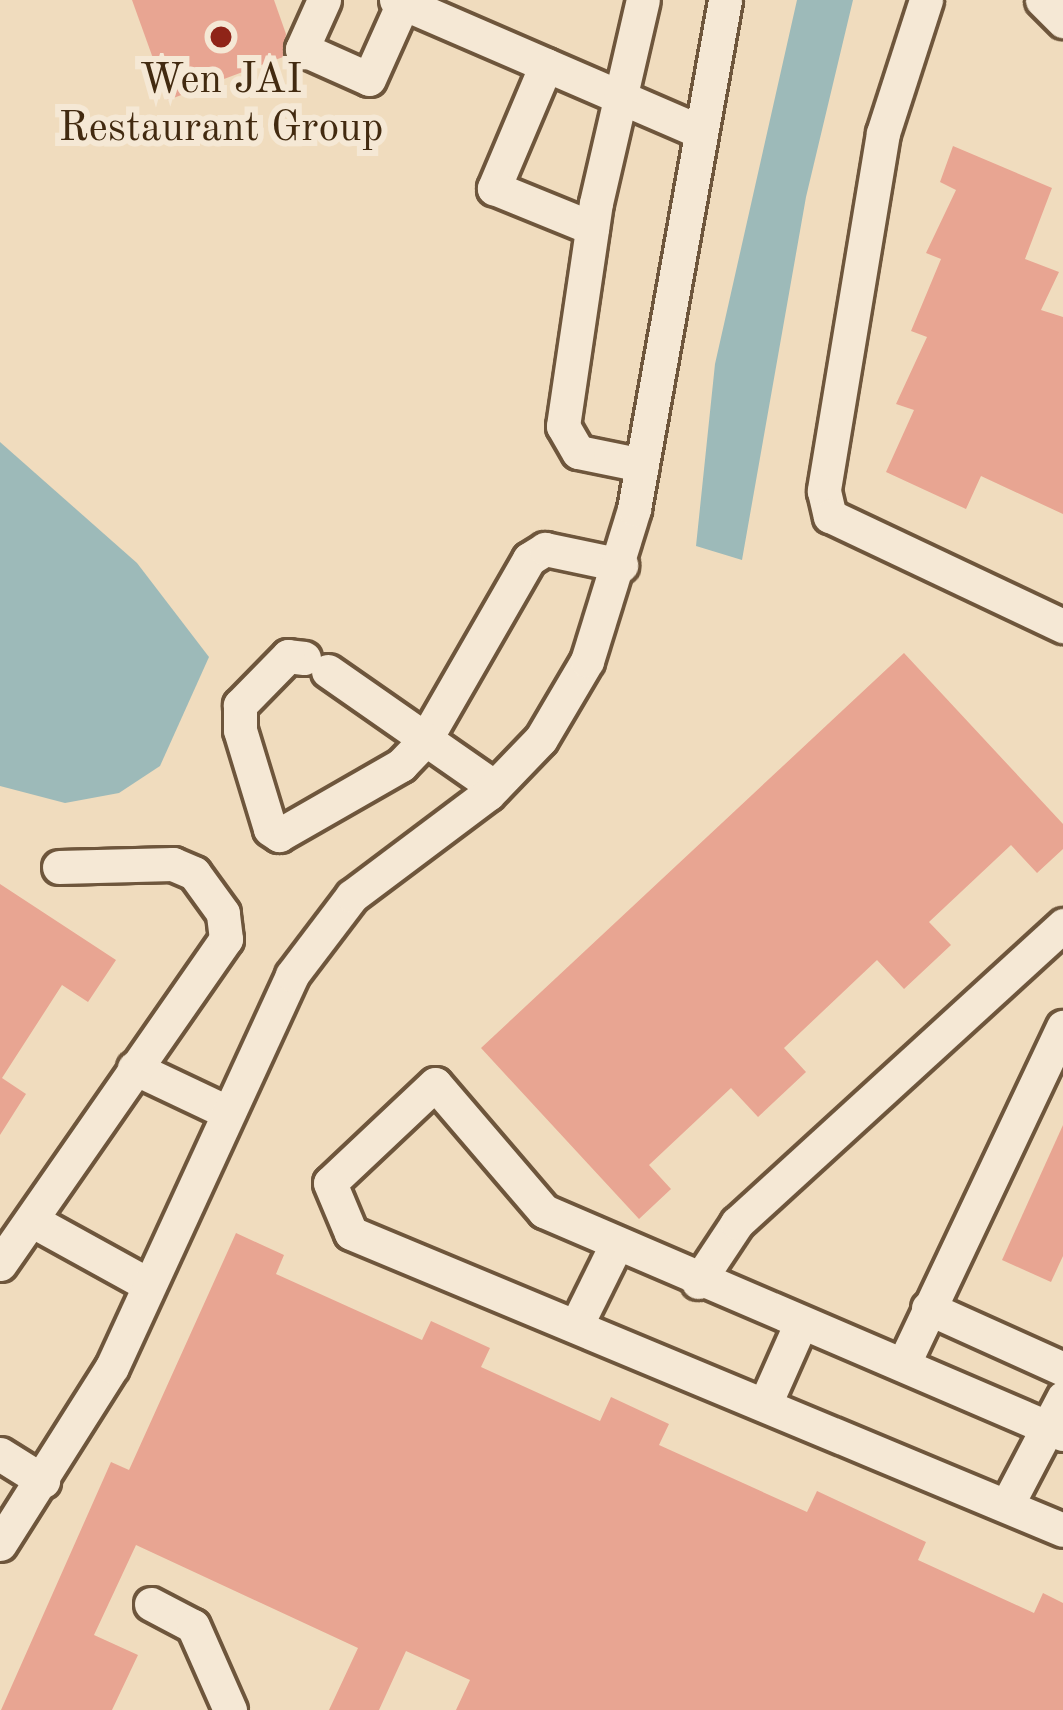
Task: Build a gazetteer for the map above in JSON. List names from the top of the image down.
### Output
{
  "places": ["Wen JAI Restaurant Group"]
}
